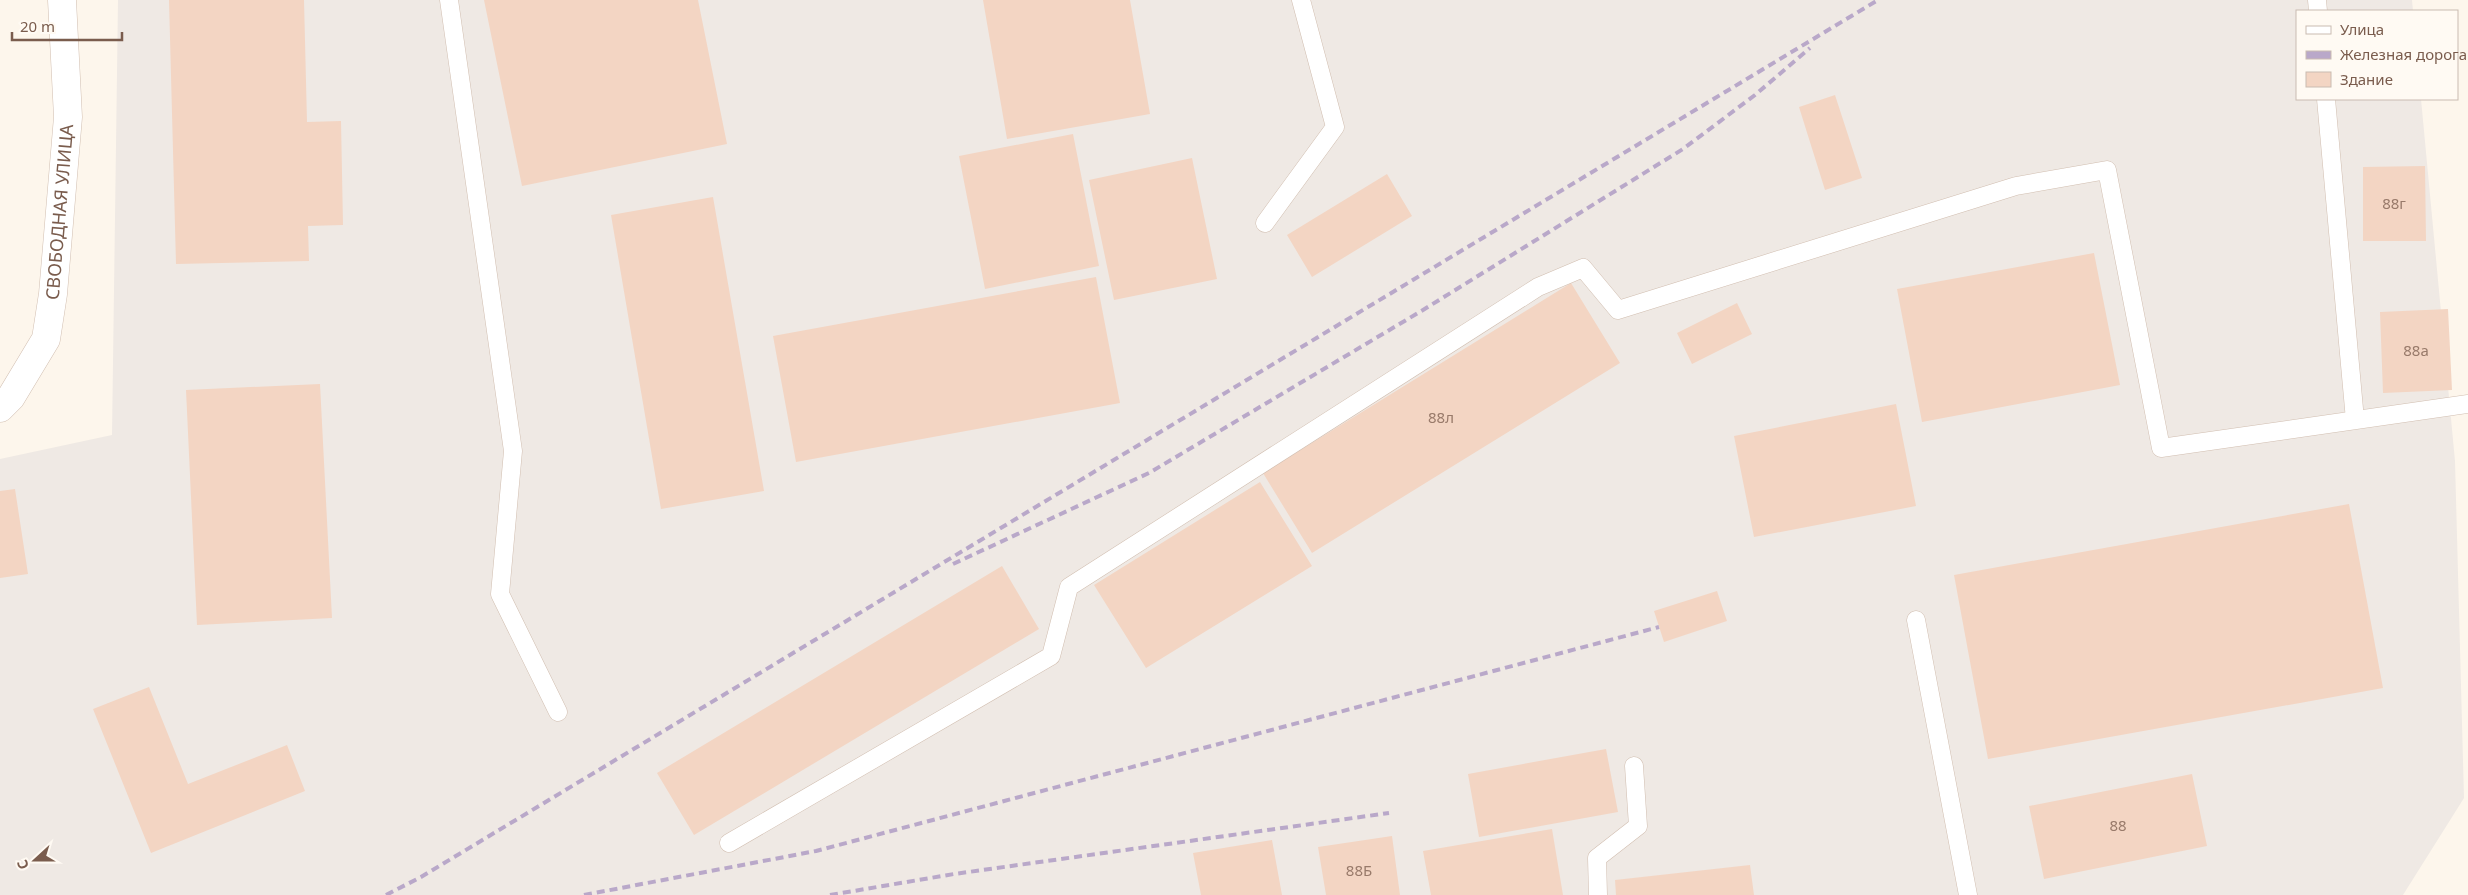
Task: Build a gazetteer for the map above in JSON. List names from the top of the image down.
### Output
{
  "streets": {
    "street": ["СВОБОДНАЯ УЛИЦА"]
  },
  "house_numbers": [
    "88г",
    "88а",
    "88л",
    "88",
    "88Б"
  ],
  "legend": ["Улица", "Железная дорога", "Здание"],
  "scale_bar": "20 m",
  "north": "left"
}
